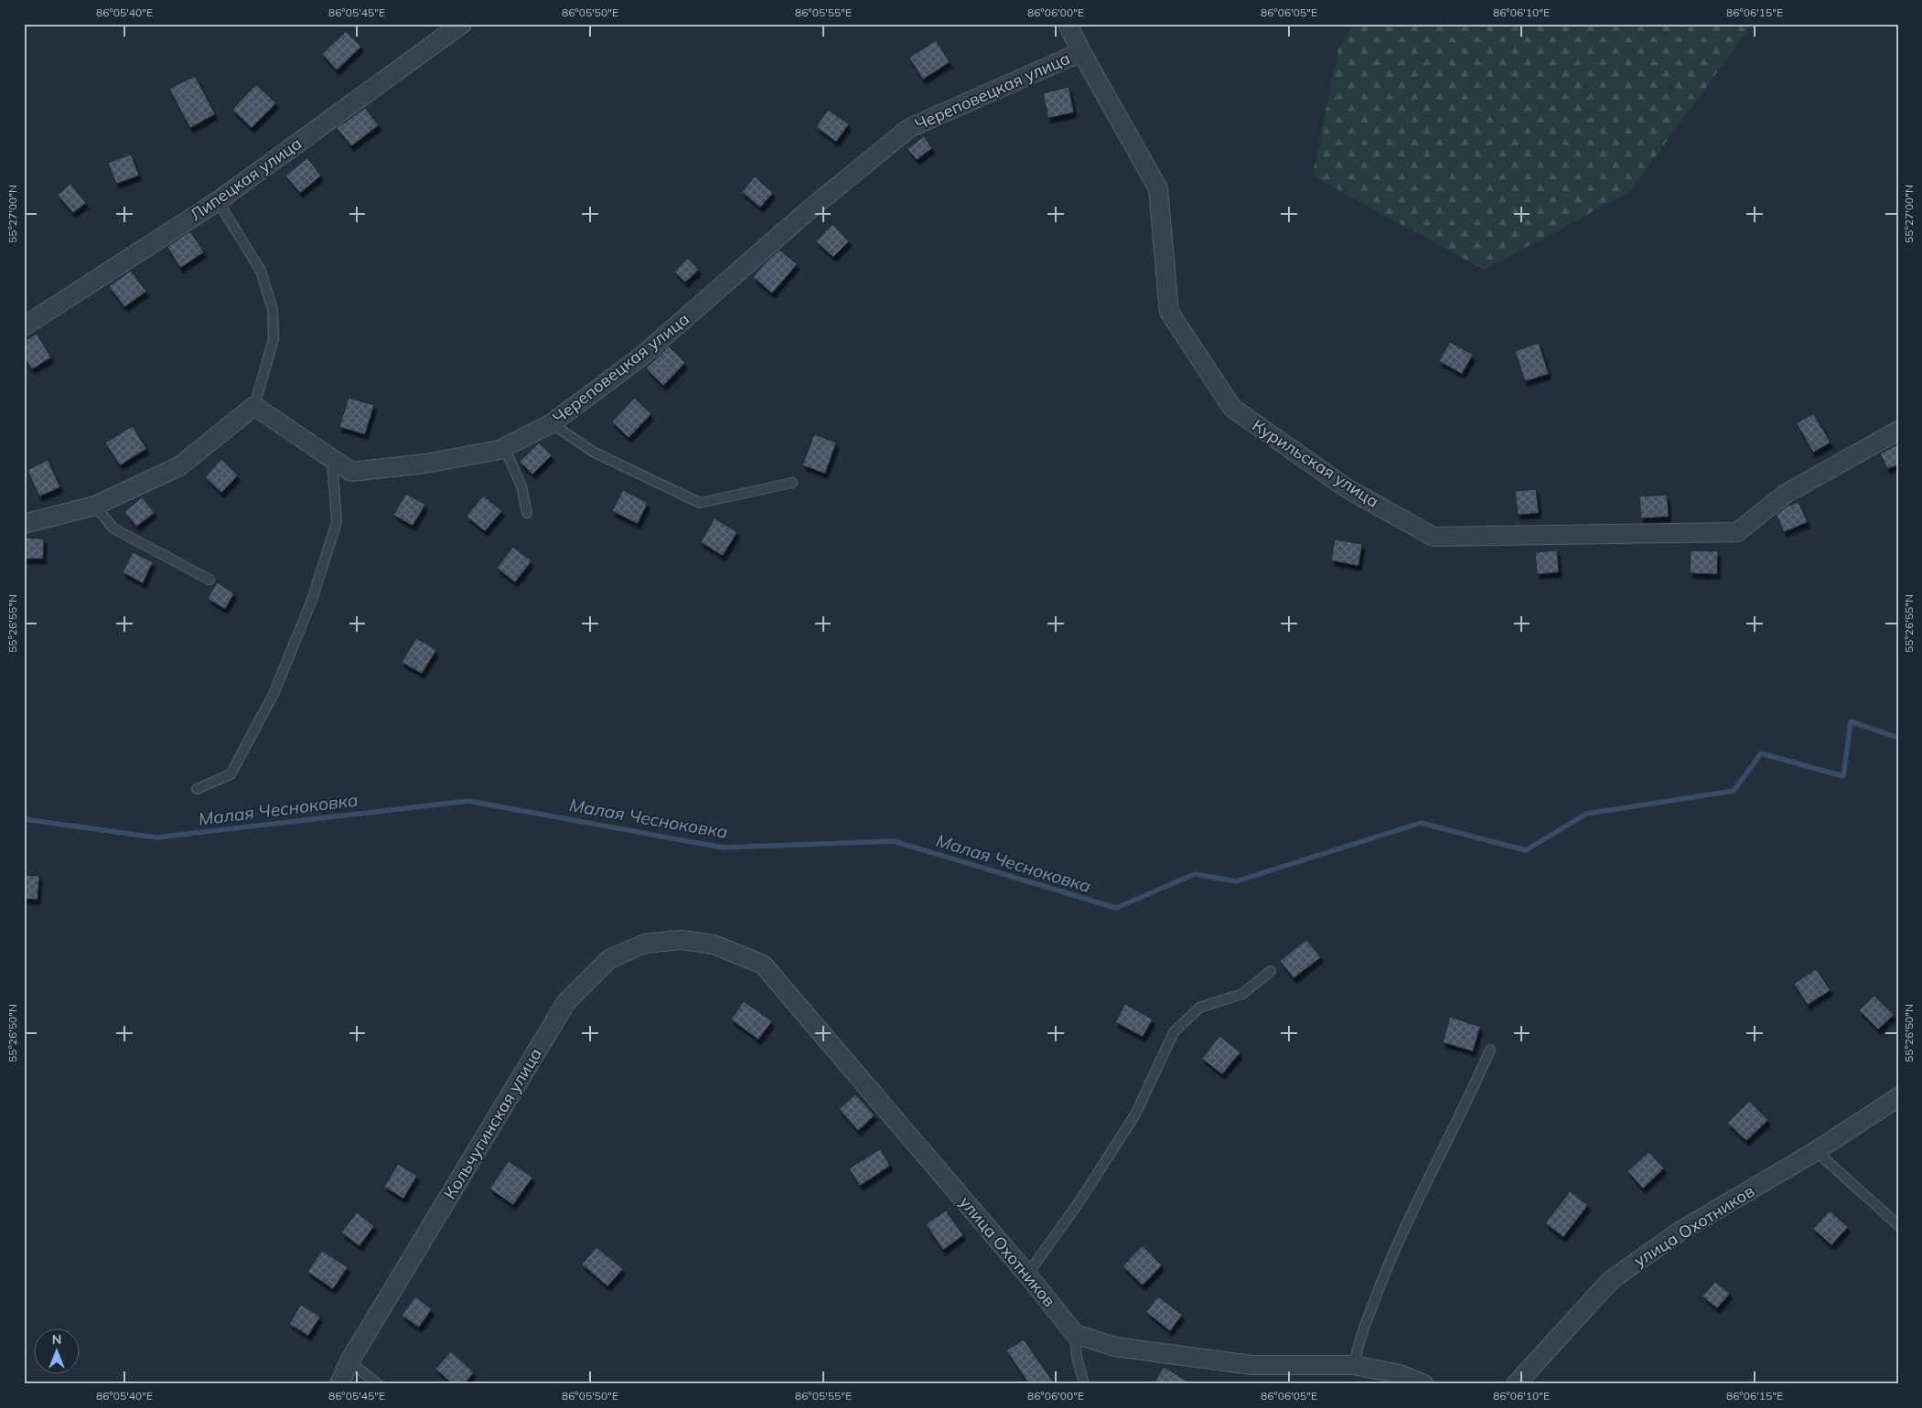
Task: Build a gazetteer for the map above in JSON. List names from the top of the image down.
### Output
{
  "streets": {
    "street": [
      "Череповецкая улица",
      "Липецкая улица",
      "Курильская улица",
      "Кольчугинская улица",
      "улица Охотников"
    ]
  },
  "crossings": [
    ["Череповецкая улица", "Курильская улица"],
    ["Кольчугинская улица", "улица Охотников"]
  ],
  "water": ["Малая Чесноковка"],
  "north": "top",
  "coordinates": [
    "86°05'40\"E",
    "86°05'45\"E",
    "86°05'50\"E",
    "86°05'55\"E",
    "86°06'00\"E",
    "86°06'05\"E",
    "86°06'10\"E",
    "86°06'15\"E",
    "55°27'00\"N",
    "55°26'55\"N",
    "55°26'50\"N"
  ]
}
